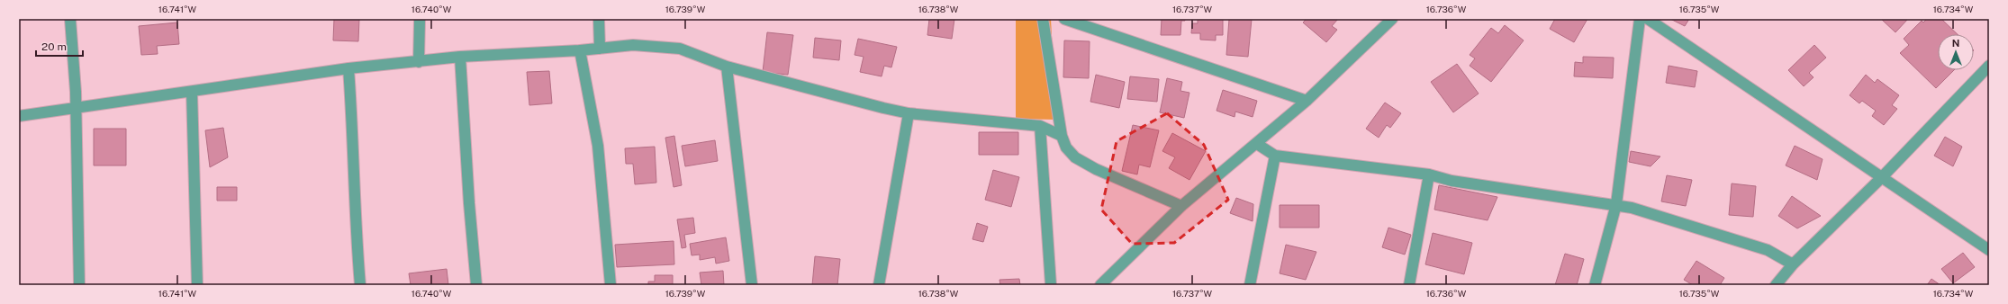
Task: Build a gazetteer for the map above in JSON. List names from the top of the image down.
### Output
{
  "scale_bar": "20 m",
  "north": "top",
  "coordinates": [
    "16.741°W",
    "16.740°W",
    "16.739°W",
    "16.738°W",
    "16.737°W",
    "16.736°W",
    "16.735°W",
    "16.734°W"
  ]
}
